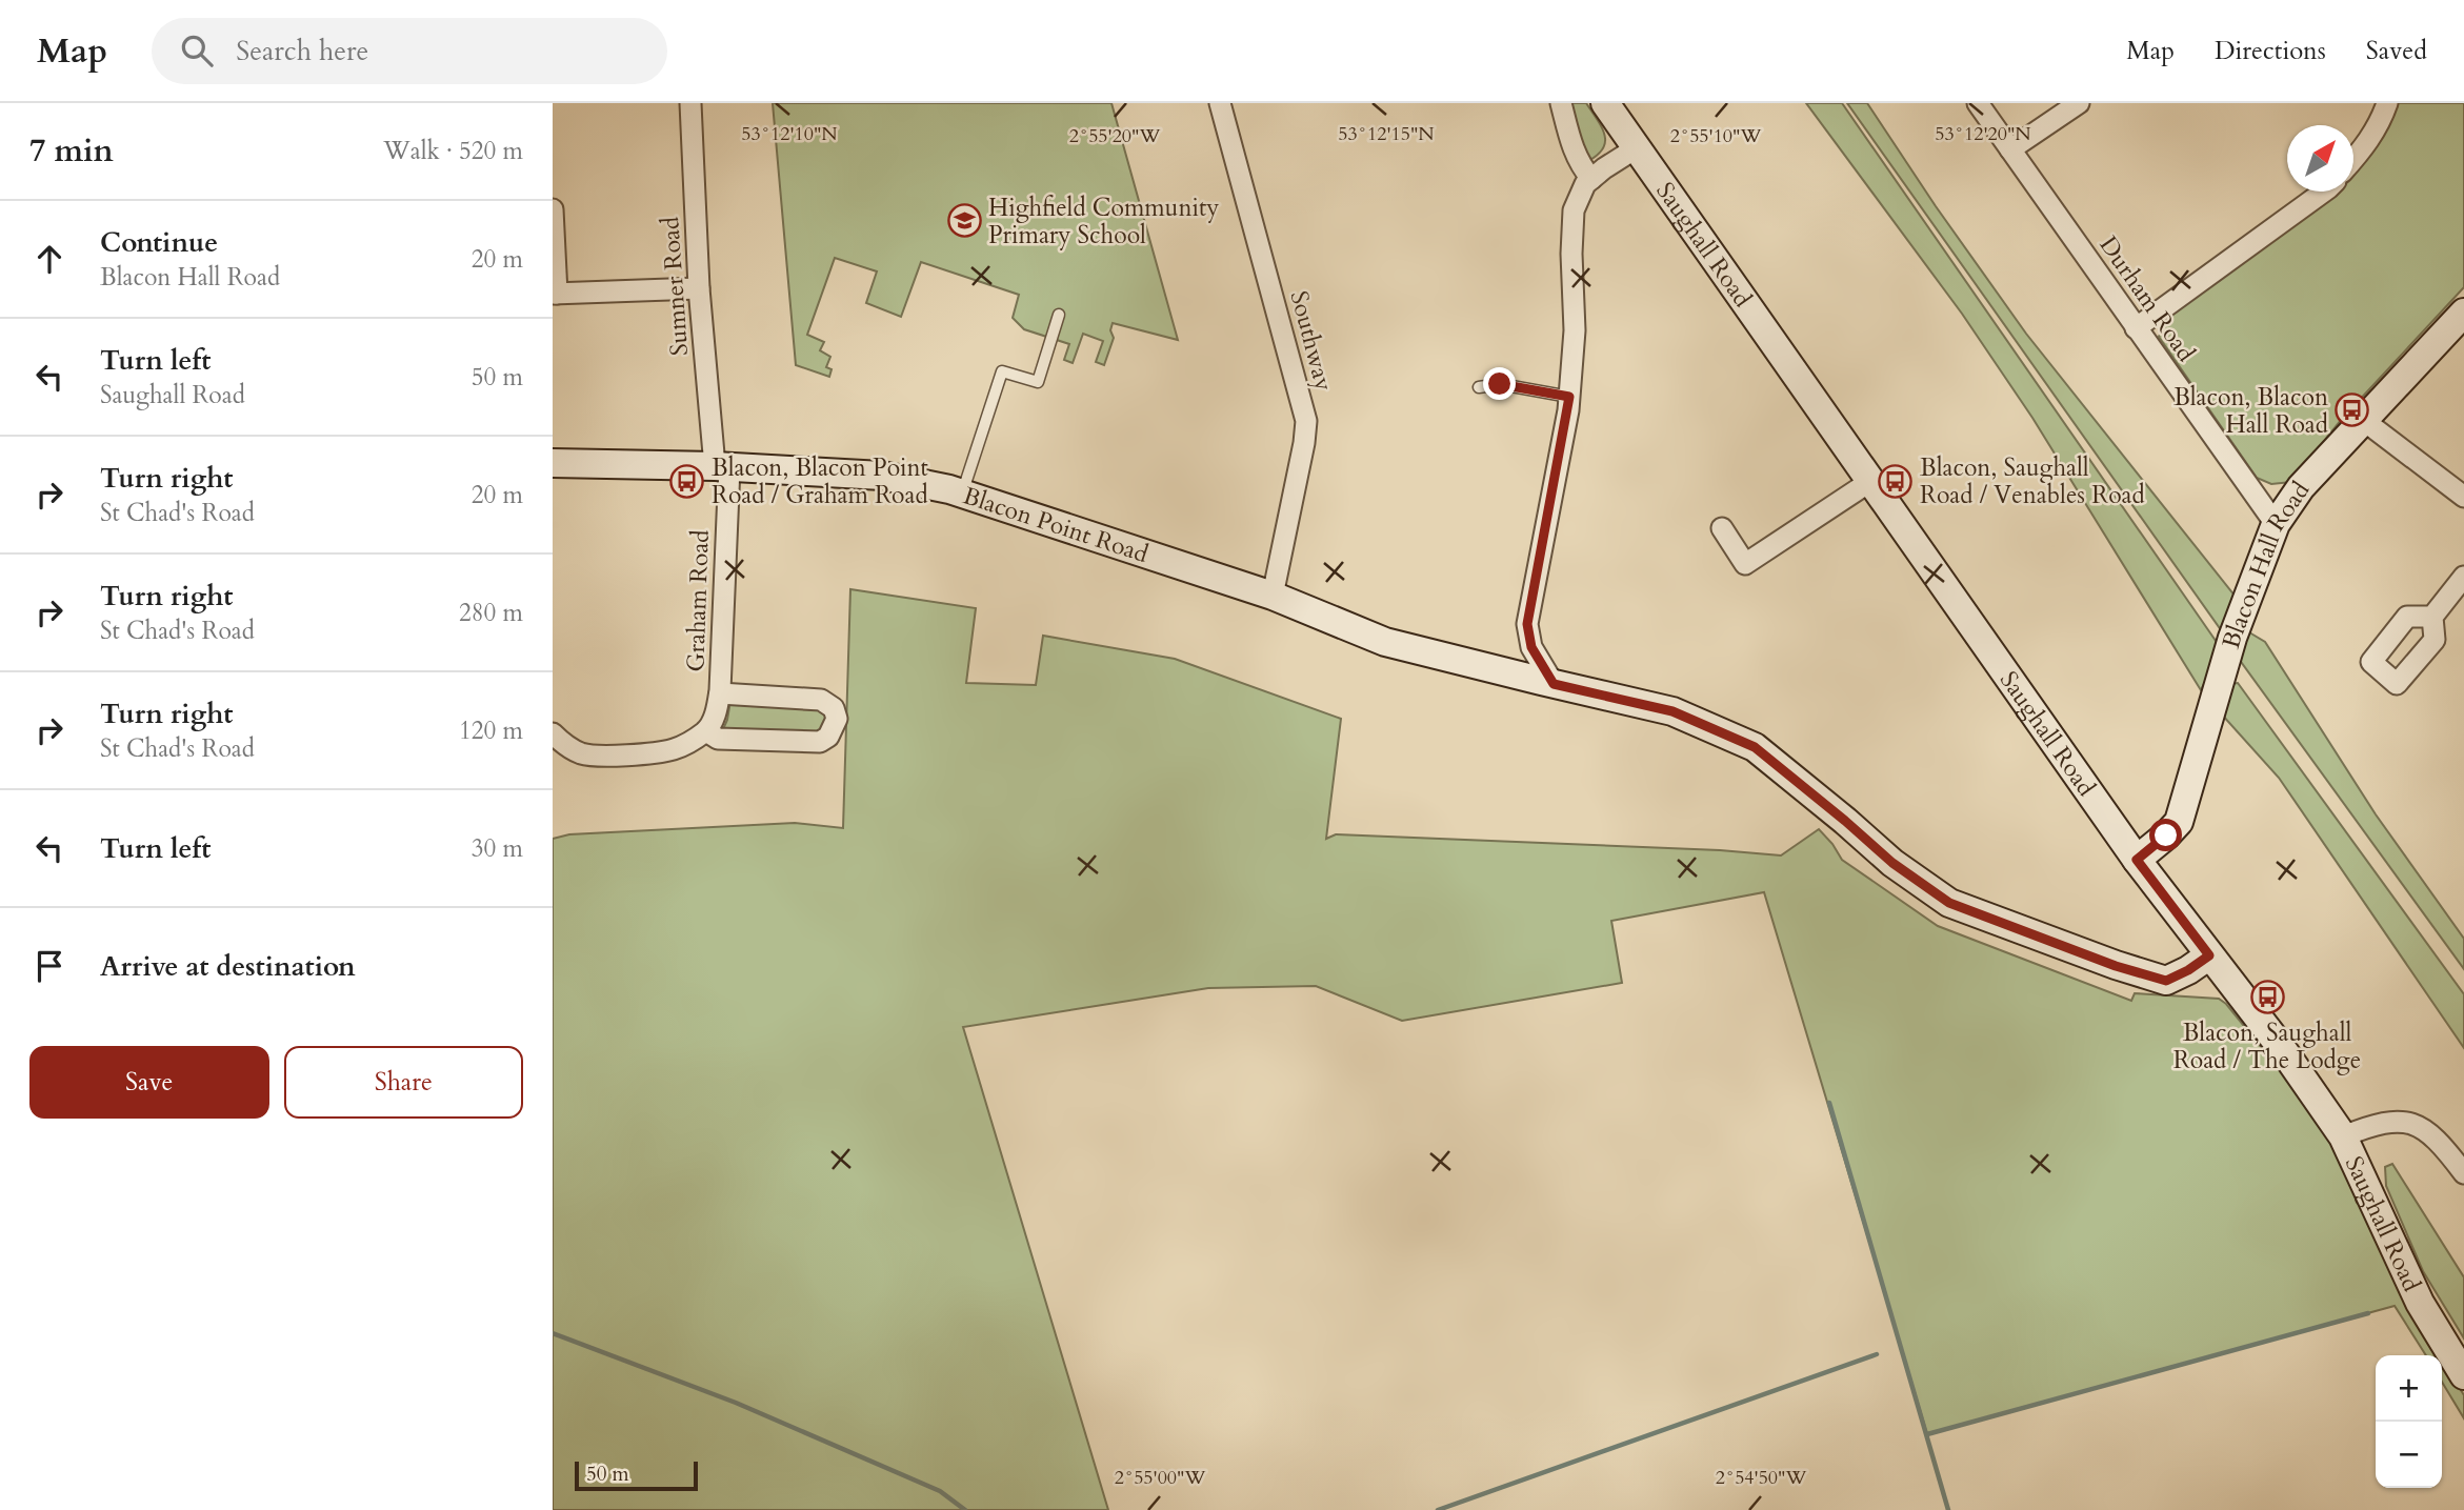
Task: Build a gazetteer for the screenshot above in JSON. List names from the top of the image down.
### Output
{
  "streets": {
    "street": [
      "Saughall Road",
      "Sumner Road",
      "Durham Road",
      "Southway",
      "Blacon Point Road",
      "Blacon Hall Road",
      "Graham Road"
    ]
  },
  "crossings": [
    ["Saughall Road", "Blacon Point Road"],
    ["Saughall Road", "Blacon Hall Road"],
    ["Sumner Road", "Blacon Point Road"],
    ["Sumner Road", "Graham Road"],
    ["Durham Road", "Blacon Hall Road"],
    ["Southway", "Blacon Point Road"],
    ["Blacon Point Road", "Graham Road"]
  ],
  "places": {
    "school or university": ["Highfield Community Primary School"],
    "bus stop": [
      "Blacon, Blacon Hall Road",
      "Blacon, Blacon Point Road / Graham Road",
      "Blacon, Saughall Road / Venables Road",
      "Blacon, Saughall Road / The Lodge"
    ]
  },
  "scale_bar": "50 m",
  "north": "top right",
  "page": {
    "header": "Map",
    "search": "Search here",
    "nav": ["Map", "Directions", "Saved"],
    "heading": ["7 min", "Walk · 520 m"],
    "list": [
      ["Continue", "Blacon Hall Road", "20 m"],
      ["Turn left", "Saughall Road", "50 m"],
      ["Turn right", "St Chad's Road", "20 m"],
      ["Turn right", "St Chad's Road", "280 m"],
      ["Turn right", "St Chad's Road", "120 m"],
      ["Turn left", "30 m"],
      "Arrive at destination"
    ],
    "buttons": ["Save", "Share"],
    "map_buttons": ["+", "−"],
    "scale": "50 m"
  },
  "coordinates": [
    "53°12'10\"N",
    "53°12'15\"N",
    "53°12'20\"N",
    "2°55'20\"W",
    "2°55'10\"W",
    "2°55'00\"W",
    "2°54'50\"W"
  ]
}
